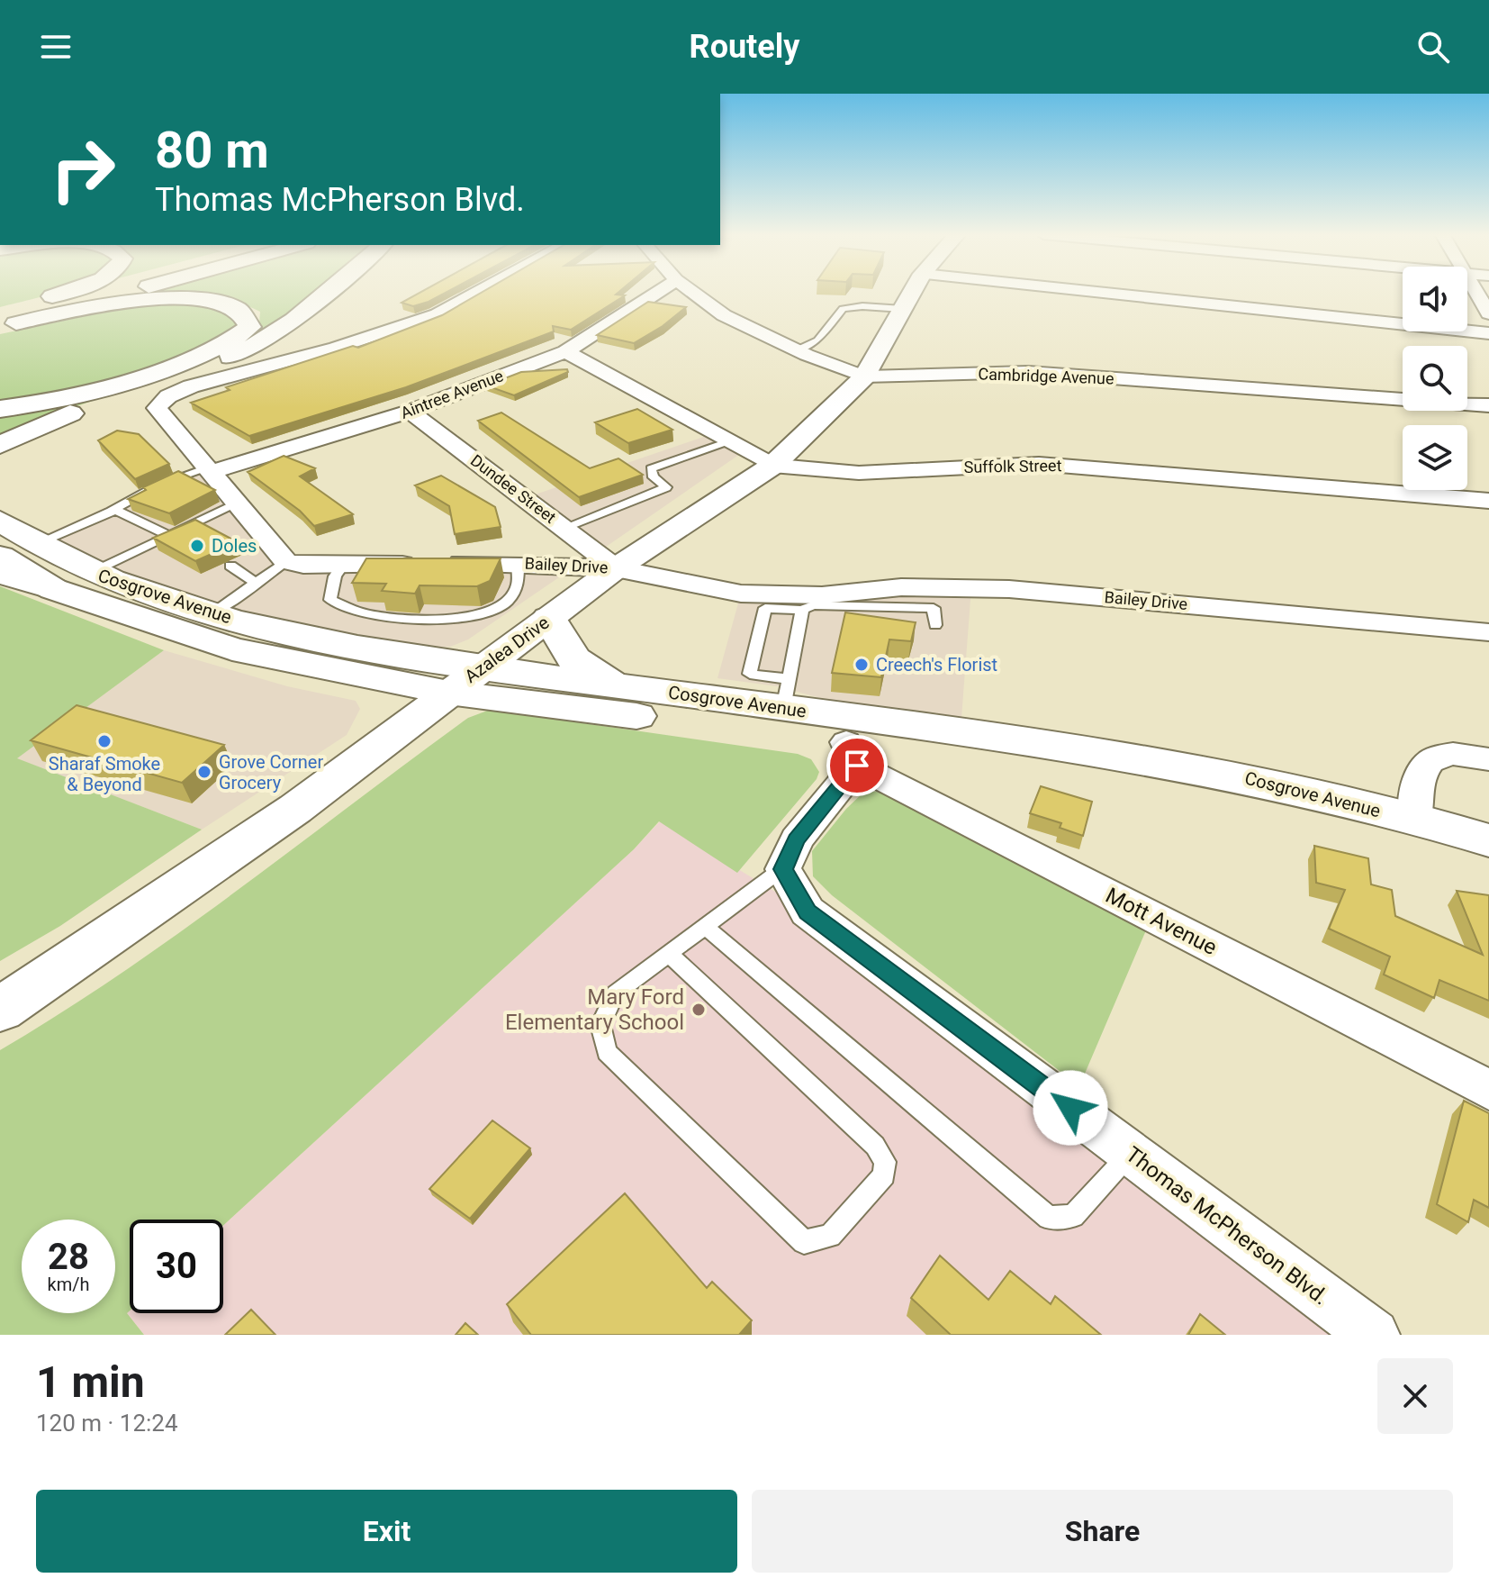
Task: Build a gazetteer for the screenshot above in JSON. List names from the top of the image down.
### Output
{
  "streets": {
    "main road": ["Cosgrove Avenue"],
    "street": [
      "Cambridge Avenue",
      "Aintree Avenue",
      "Suffolk Street",
      "Dundee Street",
      "Bailey Drive",
      "Azalea Drive",
      "Mott Avenue",
      "Thomas McPherson Blvd."
    ]
  },
  "crossings": [
    ["Cambridge Avenue", "Azalea Drive"],
    ["Aintree Avenue", "Suffolk Street"],
    ["Aintree Avenue", "Dundee Street"],
    ["Suffolk Street", "Azalea Drive"],
    ["Dundee Street", "Bailey Drive"],
    ["Dundee Street", "Azalea Drive"],
    ["Bailey Drive", "Azalea Drive"],
    ["Cosgrove Avenue", "Azalea Drive"],
    ["Cosgrove Avenue", "Mott Avenue"]
  ],
  "places": [
    "Doles",
    "Creech's Florist",
    "Sharaf Smoke & Beyond",
    "Grove Corner Grocery",
    "Mary Ford Elementary School"
  ],
  "page": {
    "header": "Routely",
    "turn": ["80 m", "Thomas McPherson Blvd."],
    "speed": "28 km/h",
    "limit": "30",
    "heading": ["1 min", "120 m · 12:24"],
    "buttons": ["Exit", "Share"]
  }
}
